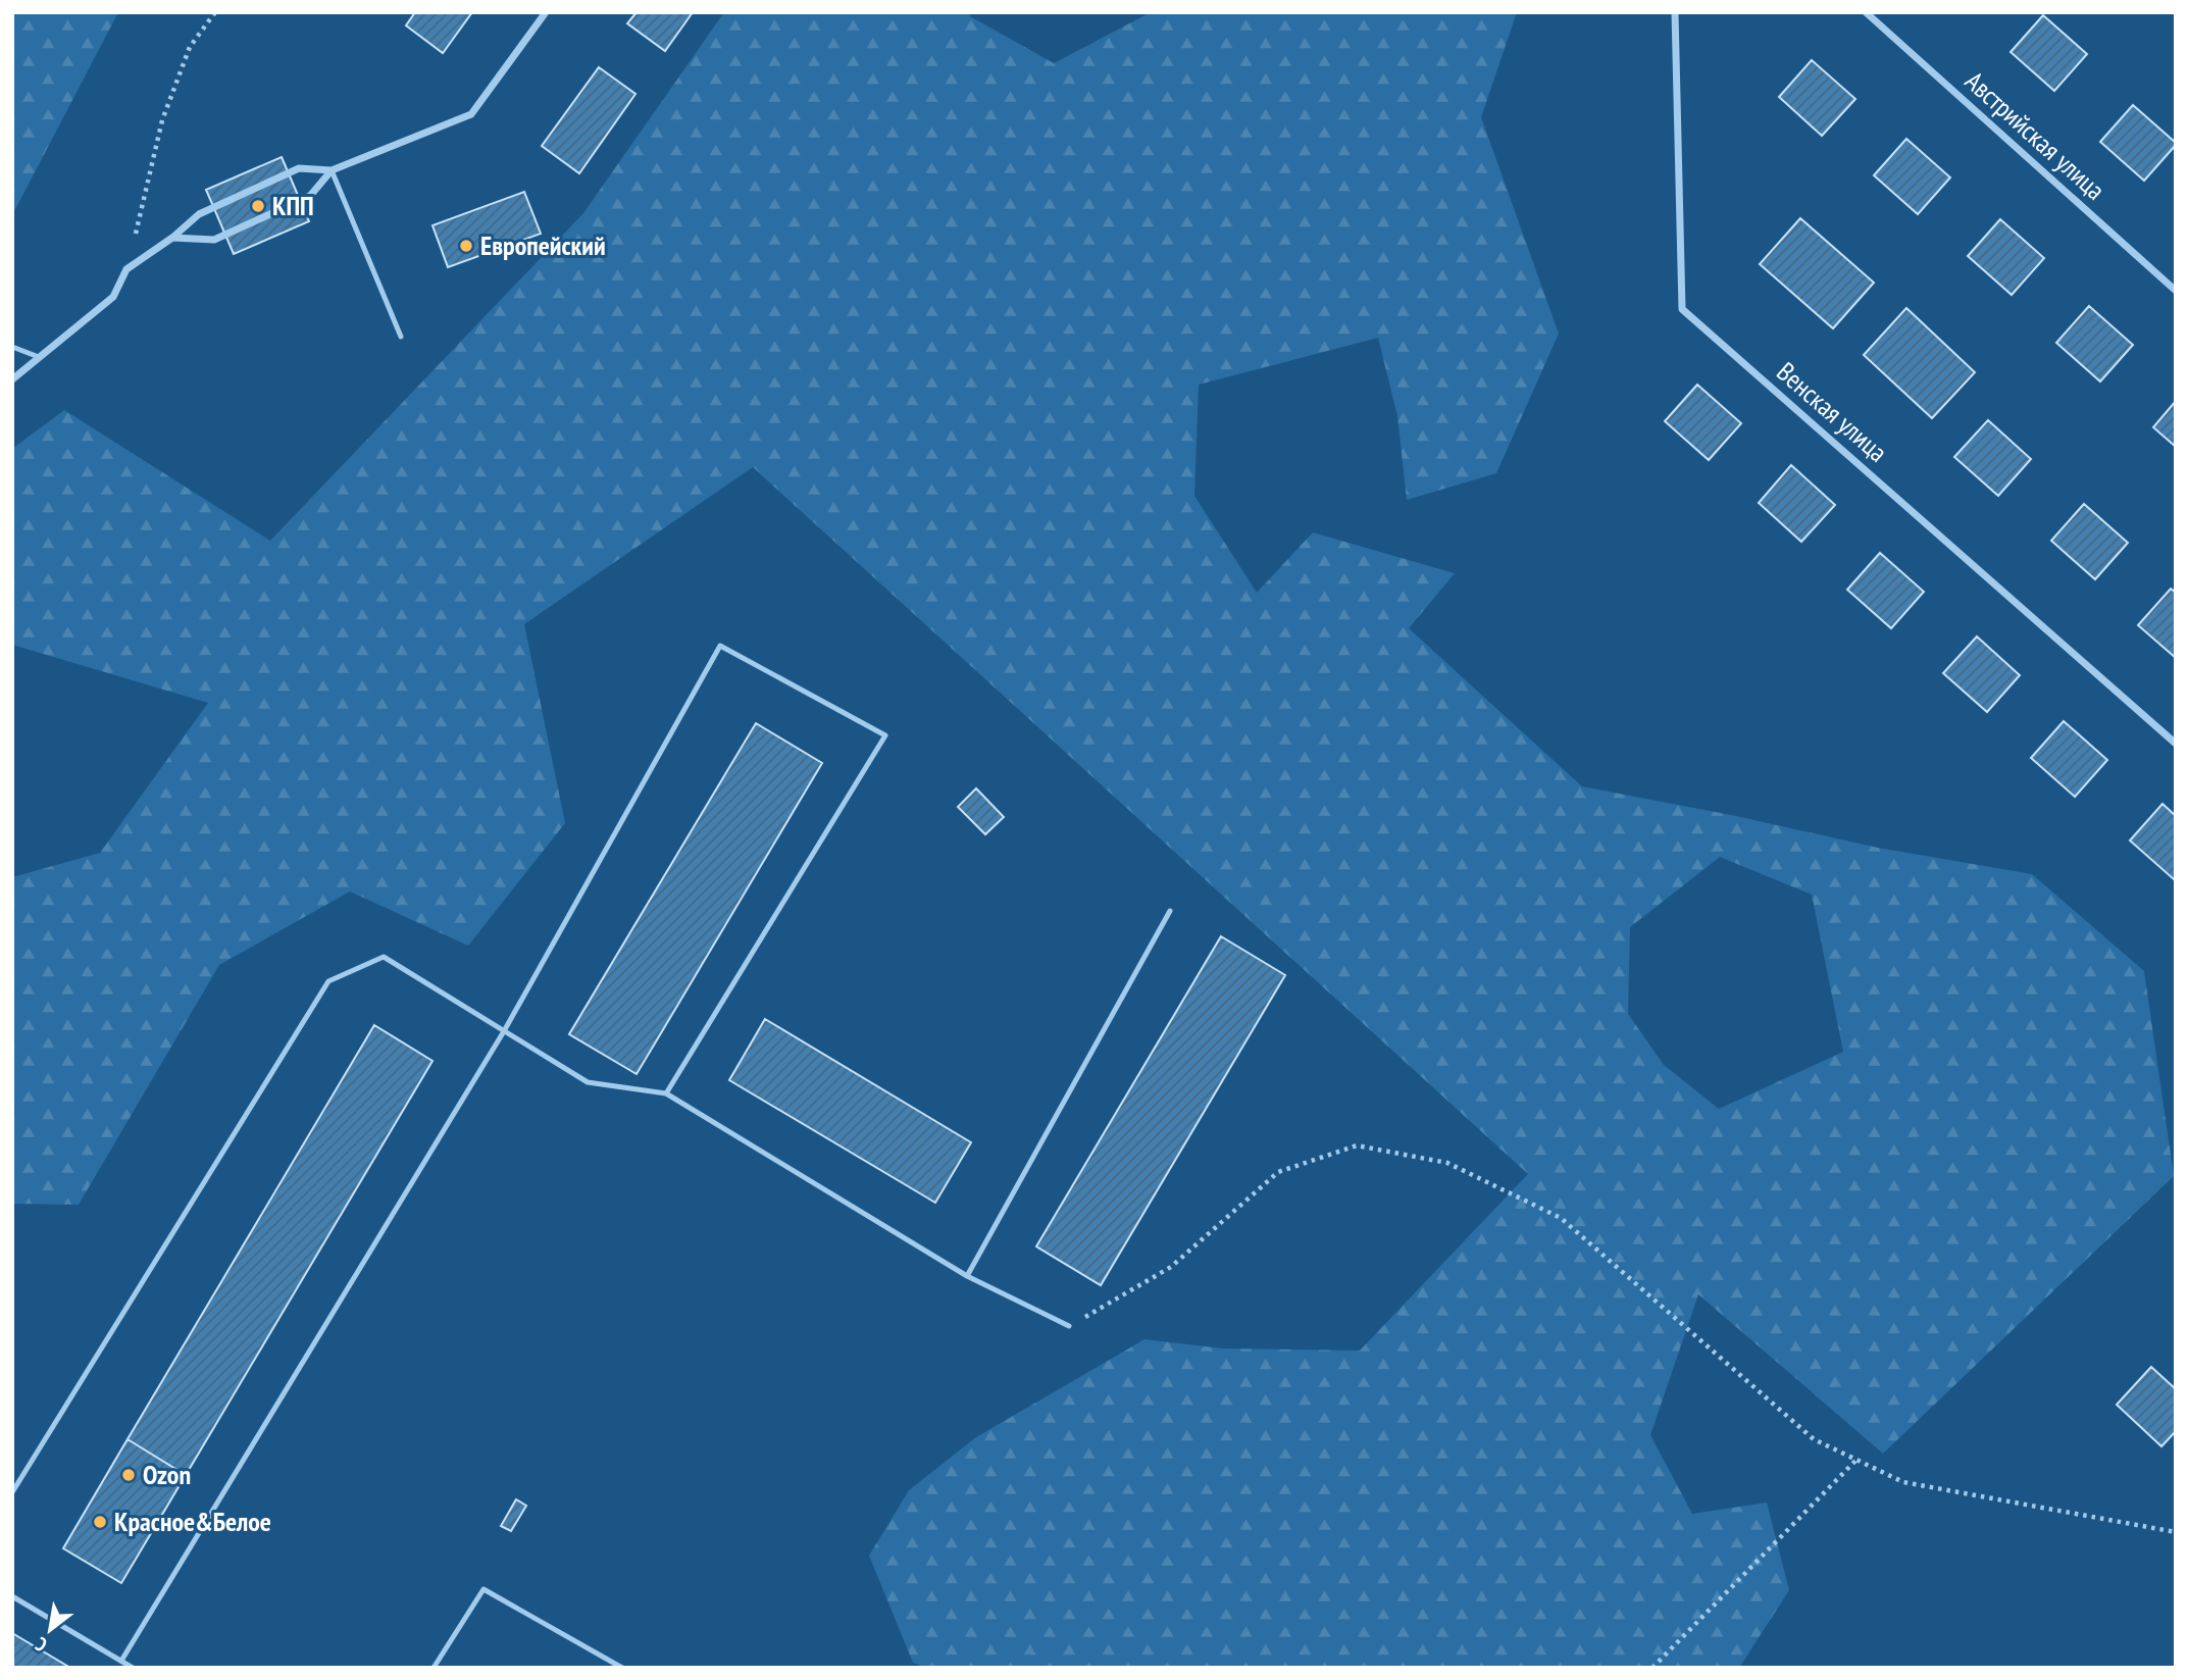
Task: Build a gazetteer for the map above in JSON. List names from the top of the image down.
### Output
{
  "streets": {
    "street": ["Австрийская улица", "Венская улица"]
  },
  "places": [
    "КПП",
    "Европейский",
    "Ozon",
    "Красное&Белое"
  ],
  "north": "bottom left"
}
